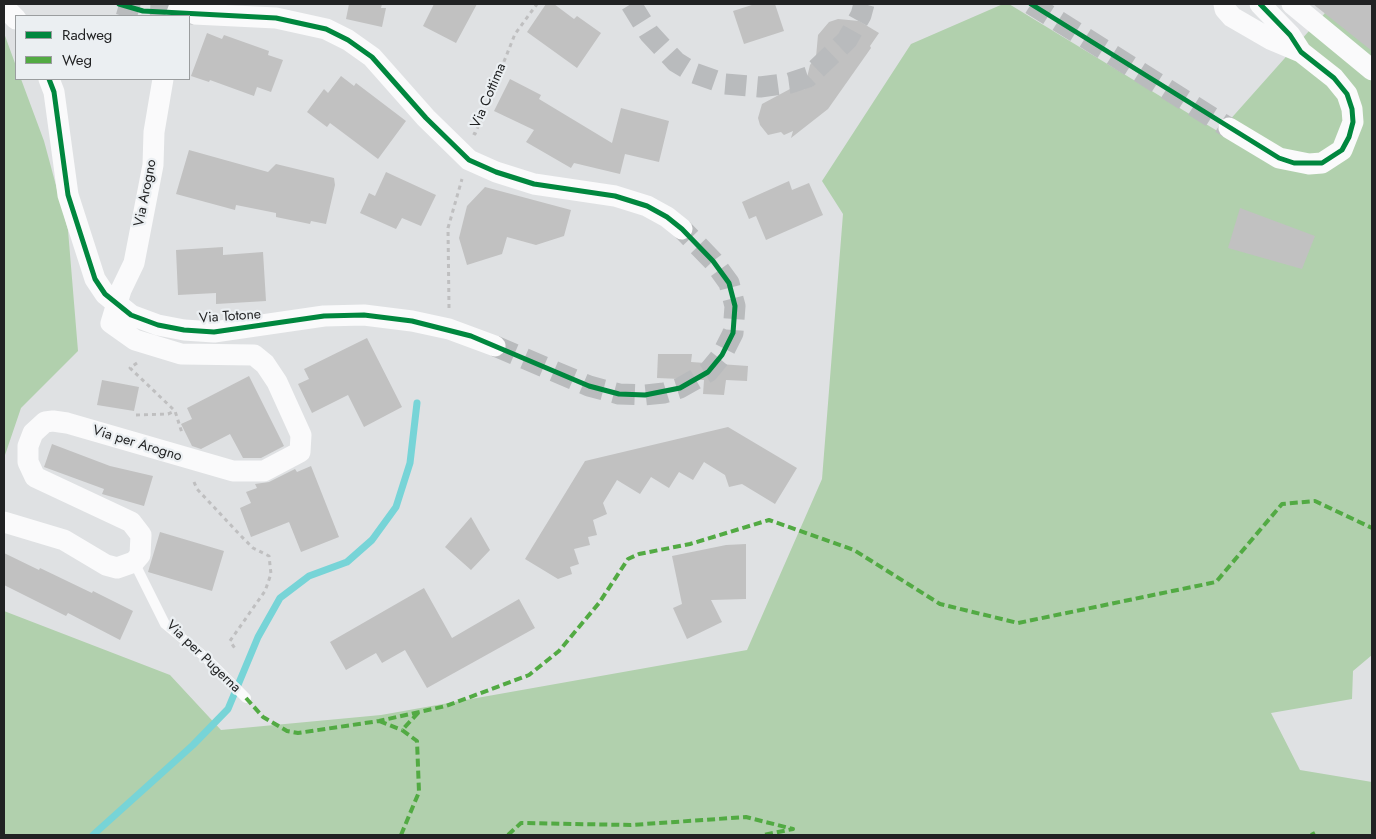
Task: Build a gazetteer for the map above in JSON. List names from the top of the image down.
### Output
{
  "streets": {
    "street": ["Via Arogno", "Via Totone", "Via per Arogno"],
    "lane": ["Via per Pugerna"],
    "path": ["Via Cottima"]
  },
  "crossings": [
    ["Via Arogno", "Via Totone"],
    ["Via Arogno", "Via per Arogno"],
    ["Via Totone", "Via per Arogno"],
    ["Via per Arogno", "Via per Pugerna"]
  ],
  "legend": ["Radweg", "Weg"]
}
